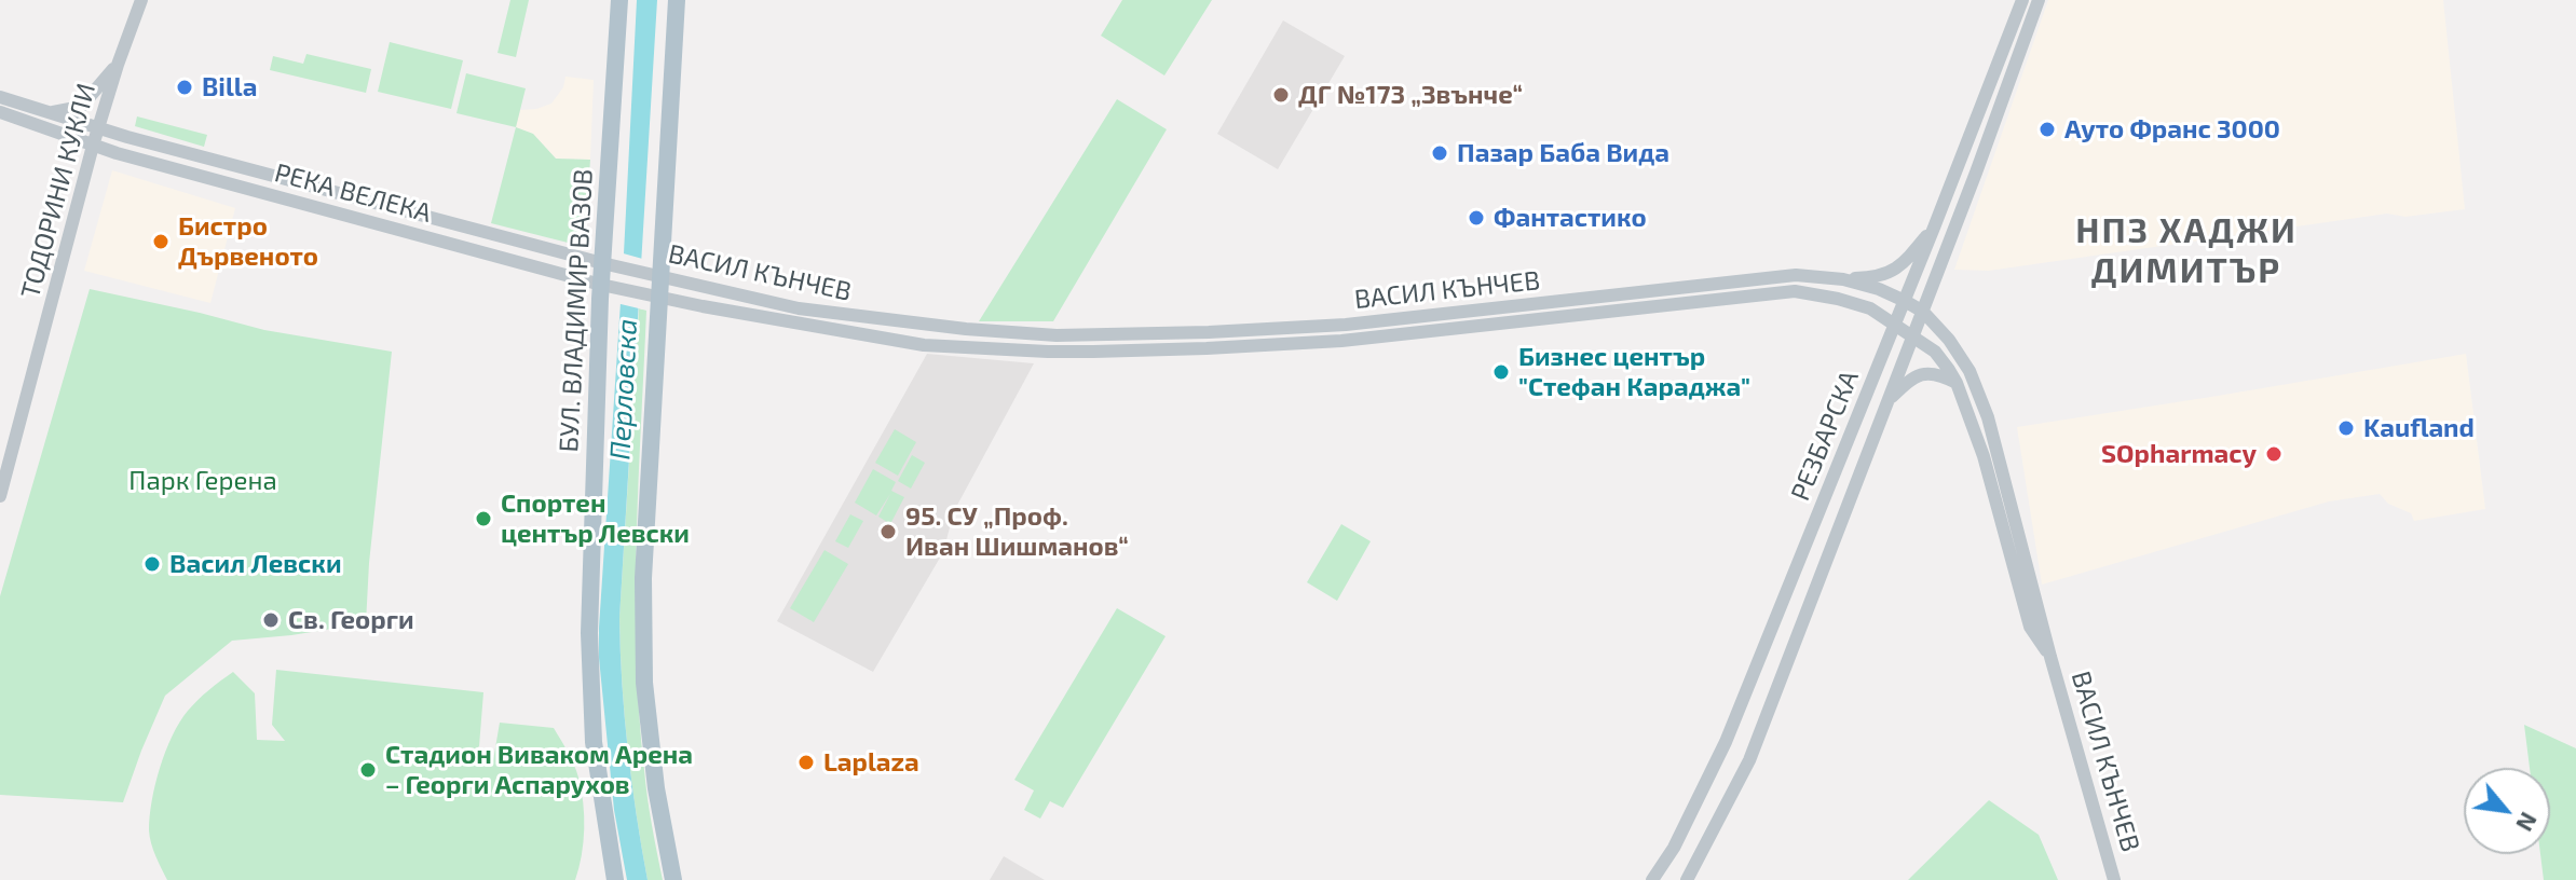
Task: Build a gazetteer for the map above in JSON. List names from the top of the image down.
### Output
{
  "streets": {
    "main road": ["БУЛ. ВЛАДИМИР ВАЗОВ"],
    "street": [
      "ТОДОРИНИ КУКЛИ",
      "РЕКА ВЕЛЕКА",
      "ВАСИЛ КЪНЧЕВ",
      "РЕЗБАРСКА"
    ]
  },
  "crossings": [
    ["ТОДОРИНИ КУКЛИ", "РЕКА ВЕЛЕКА"],
    ["РЕКА ВЕЛЕКА", "ВАСИЛ КЪНЧЕВ"],
    ["РЕКА ВЕЛЕКА", "БУЛ. ВЛАДИМИР ВАЗОВ"],
    ["ВАСИЛ КЪНЧЕВ", "БУЛ. ВЛАДИМИР ВАЗОВ"],
    ["ВАСИЛ КЪНЧЕВ", "РЕЗБАРСКА"]
  ],
  "districts": ["НПЗ ХАДЖИ ДИМИТЪР"],
  "water": ["Перловска"],
  "parks": ["Парк Герена"],
  "places": [
    "Billa",
    "ДГ №173 „Звънче“",
    "Ауто Франс 3000",
    "Пазар Баба Вида",
    "Фантастико",
    "Бистро Дървеното",
    "Бизнес център \"Стефан Караджа\"",
    "Kaufland",
    "SOpharmacy",
    "Спортен център Левски",
    "95. СУ „Проф. Иван Шишманов“",
    "Васил Левски",
    "Св. Георги",
    "Laplaza",
    "Стадион Виваком Арена – Георги Аспарухов"
  ],
  "north": "bottom right"
}
